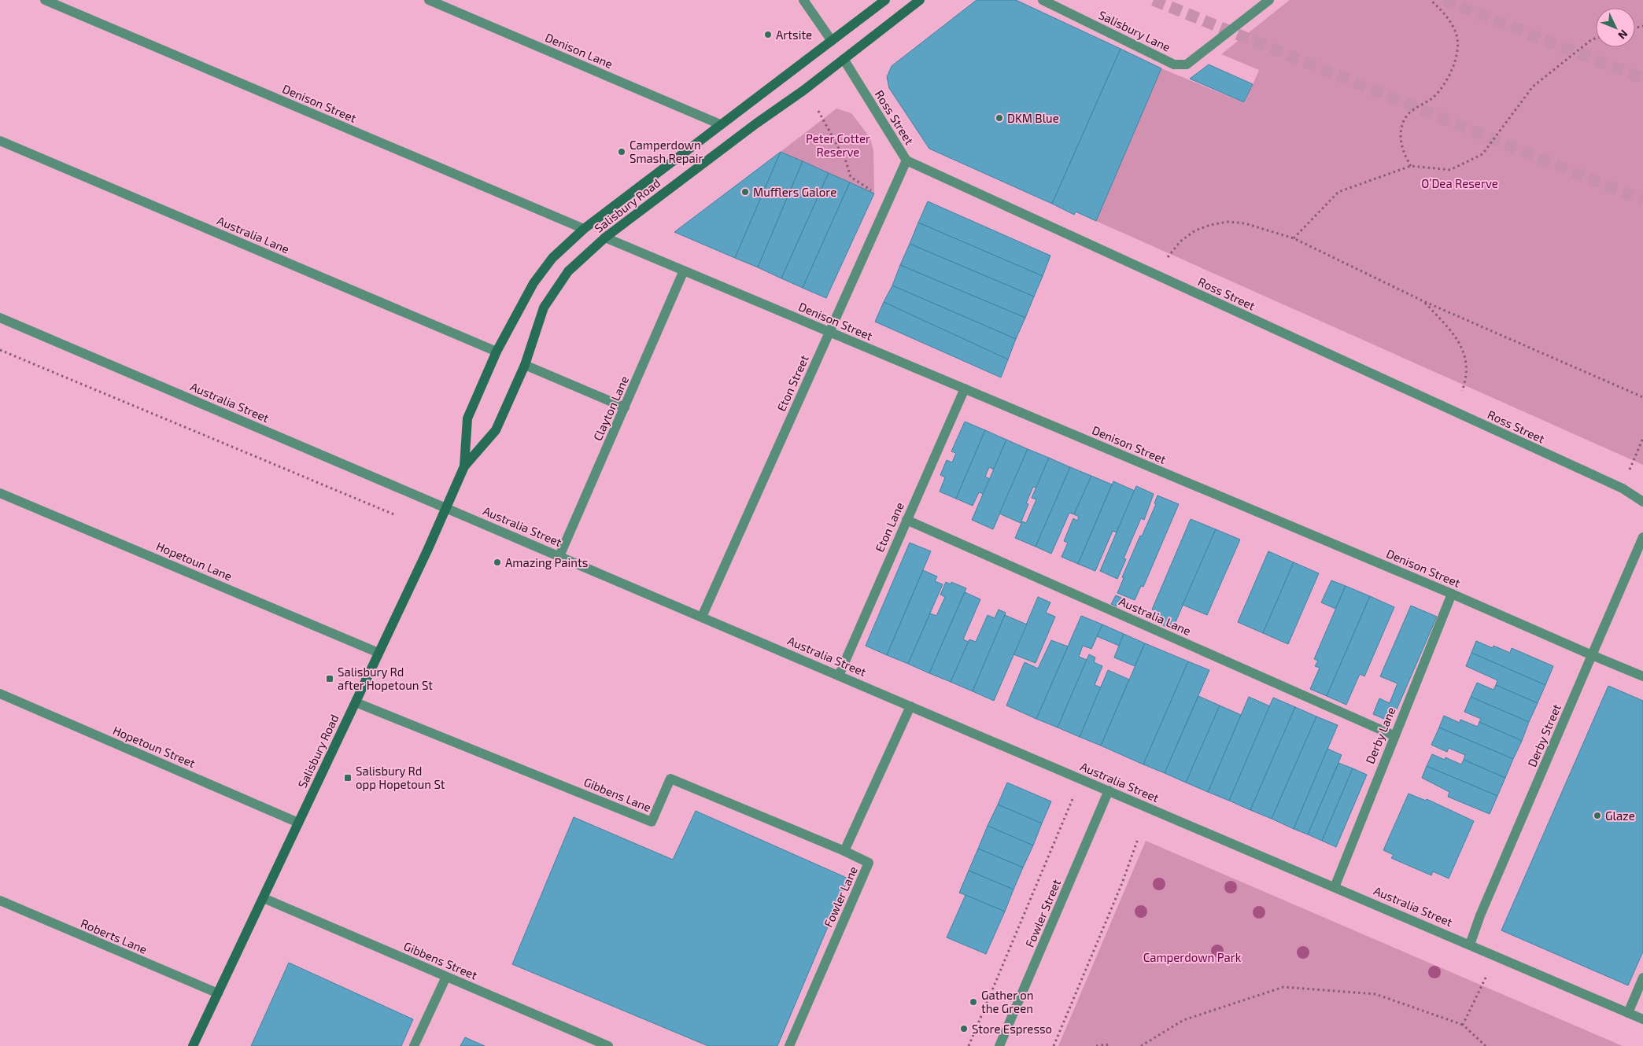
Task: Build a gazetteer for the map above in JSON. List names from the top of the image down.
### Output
{
  "streets": {
    "main road": ["Salisbury Road"],
    "street": [
      "Salisbury Lane",
      "Denison Lane",
      "Denison Street",
      "Ross Street",
      "Australia Lane",
      "Eton Street",
      "Australia Street",
      "Clayton Lane",
      "Eton Lane",
      "Hopetoun Lane",
      "Derby Lane",
      "Derby Street",
      "Hopetoun Street",
      "Gibbens Lane",
      "Fowler Lane",
      "Fowler Street",
      "Roberts Lane",
      "Gibbens Street"
    ]
  },
  "crossings": [
    ["Denison Lane", "Salisbury Road"],
    ["Denison Street", "Salisbury Road"],
    ["Denison Street", "Eton Street"],
    ["Denison Street", "Clayton Lane"],
    ["Denison Street", "Eton Lane"],
    ["Denison Street", "Derby Lane"],
    ["Denison Street", "Derby Street"],
    ["Ross Street", "Salisbury Road"],
    ["Ross Street", "Eton Street"],
    ["Salisbury Road", "Australia Lane"],
    ["Salisbury Road", "Australia Street"],
    ["Salisbury Road", "Hopetoun Lane"],
    ["Salisbury Road", "Hopetoun Street"],
    ["Salisbury Road", "Gibbens Lane"],
    ["Salisbury Road", "Roberts Lane"],
    ["Salisbury Road", "Gibbens Street"],
    ["Australia Lane", "Eton Lane"],
    ["Australia Lane", "Derby Lane"],
    ["Eton Street", "Australia Street"],
    ["Australia Street", "Clayton Lane"],
    ["Australia Street", "Eton Lane"],
    ["Australia Street", "Derby Lane"],
    ["Australia Street", "Derby Street"],
    ["Australia Street", "Fowler Lane"],
    ["Australia Street", "Fowler Street"],
    ["Gibbens Lane", "Fowler Lane"]
  ],
  "parks": ["Peter Cotter Reserve", "O’Dea Reserve", "Camperdown Park"],
  "places": {
    "other": [
      "Artsite",
      "DKM Blue",
      "Camperdown Smash Repair",
      "Mufflers Galore",
      "Amazing Paints",
      "Glaze",
      "Gather on the Green",
      "Store Espresso"
    ],
    "transit": ["Salisbury Rd after Hopetoun St", "Salisbury Rd opp Hopetoun St"]
  },
  "north": "bottom right"
}
